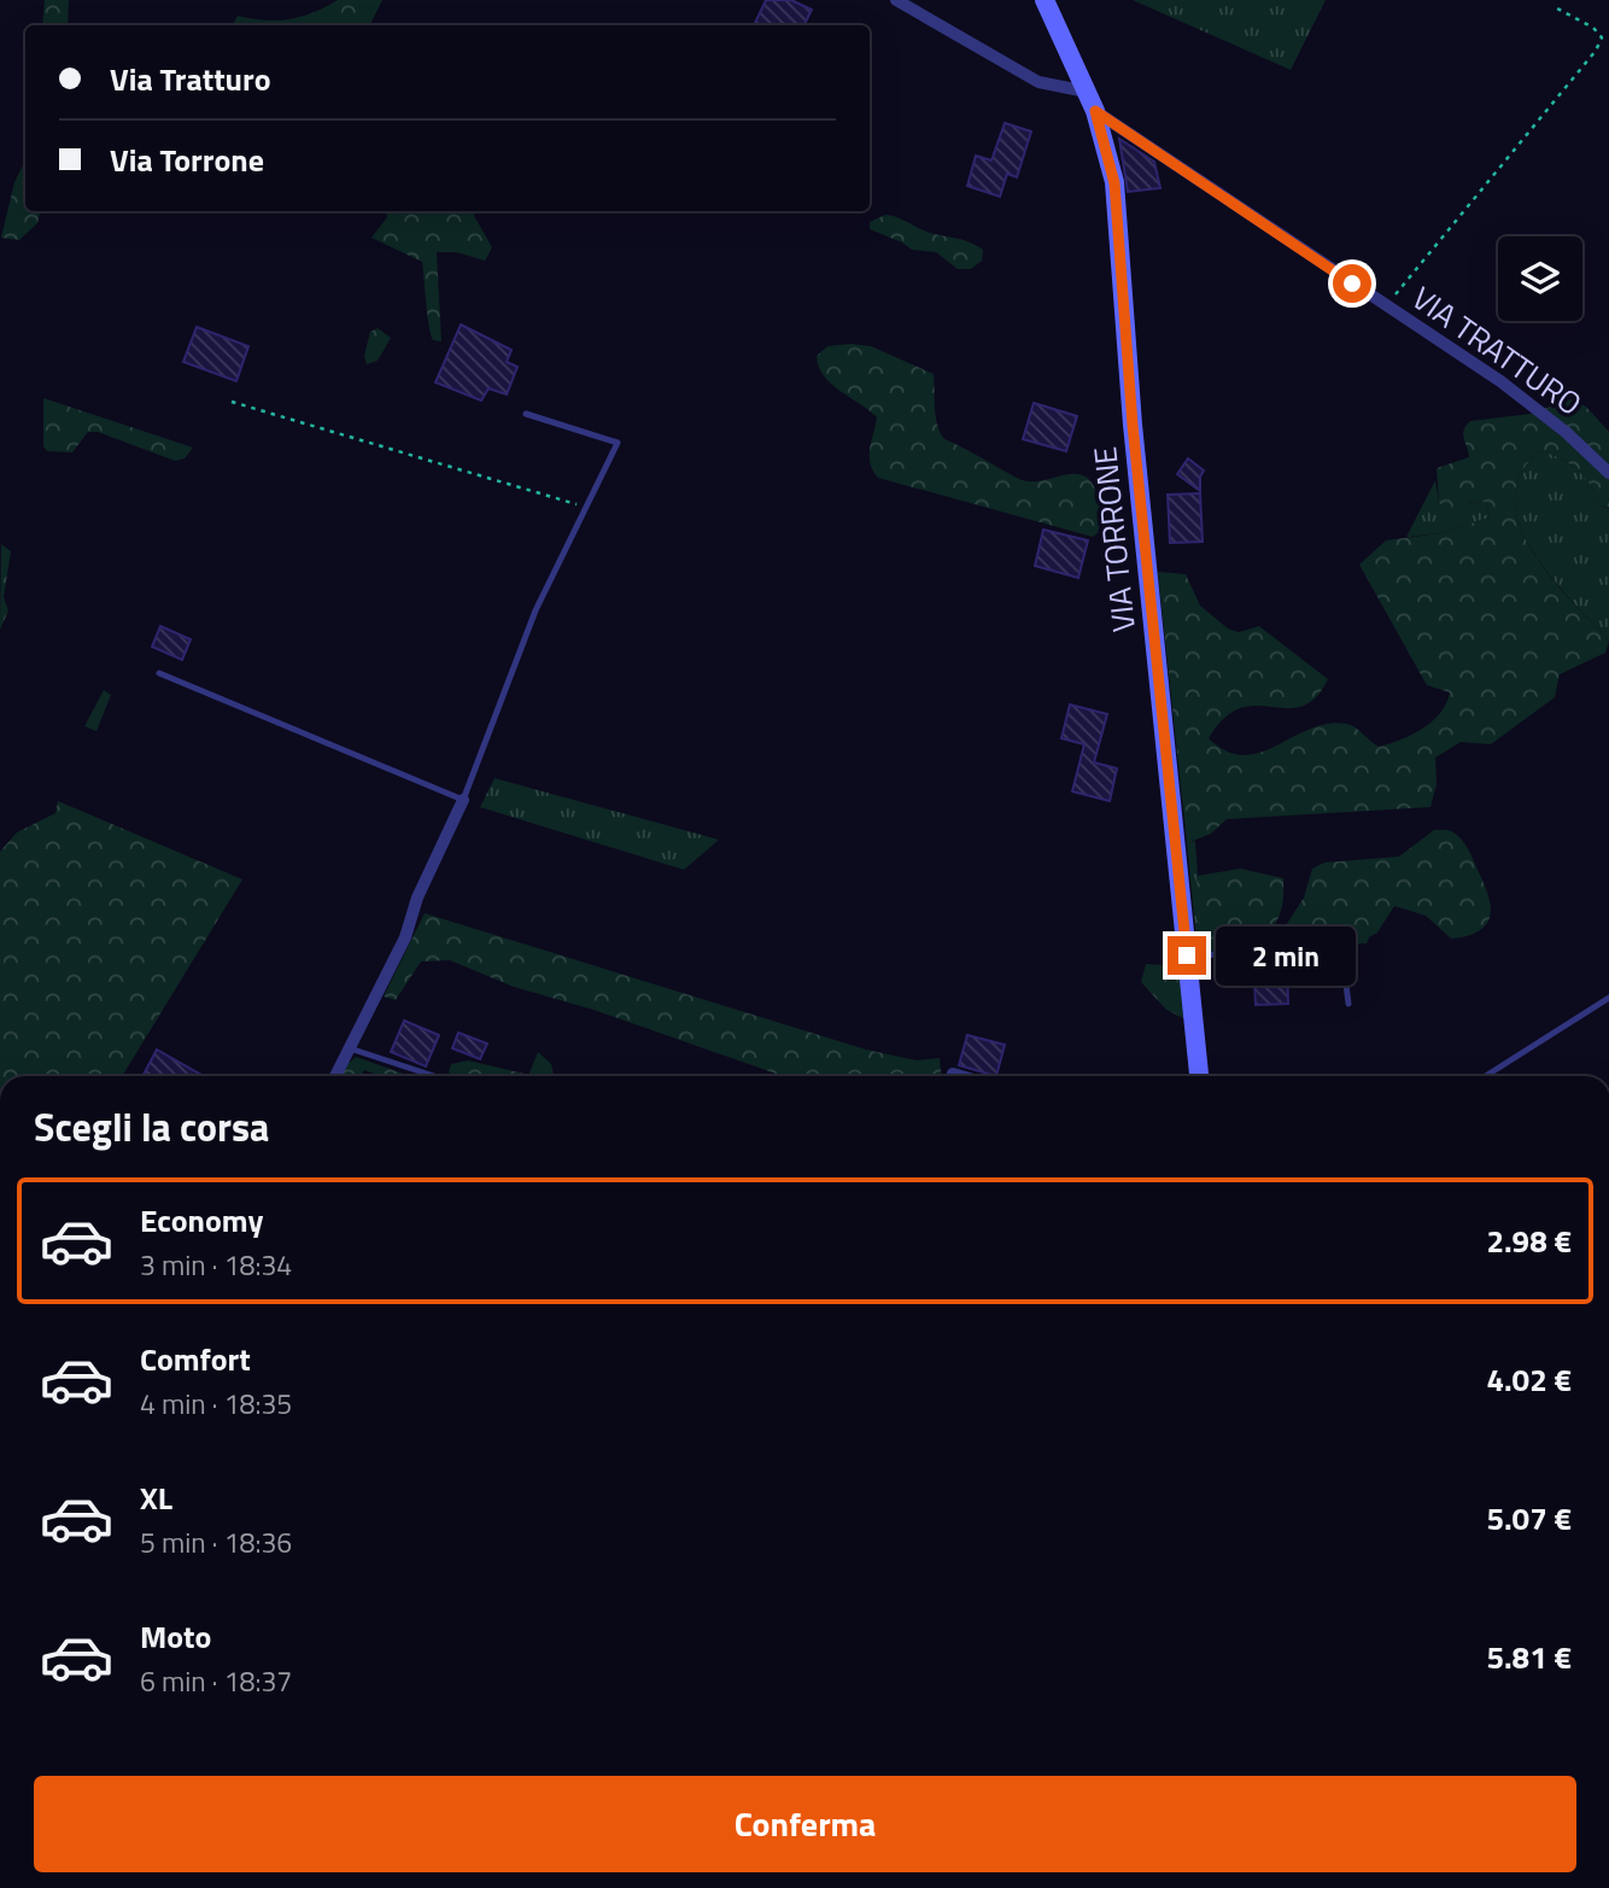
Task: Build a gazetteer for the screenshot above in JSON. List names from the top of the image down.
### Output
{
  "streets": {
    "main road": ["VIA TORRONE"],
    "street": ["VIA TRATTURO"]
  },
  "crossings": [
    ["VIA TRATTURO", "VIA TORRONE"]
  ],
  "page": {
    "banner": ["Via Tratturo", "Via Torrone"],
    "bubble": "2 min",
    "heading": "Scegli la corsa",
    "list": [
      {
        "name": "Economy",
        "note": "3 min · 18:34",
        "value": "2.98 €"
      },
      {
        "name": "Comfort",
        "note": "4 min · 18:35",
        "value": "4.02 €"
      },
      {
        "name": "XL",
        "note": "5 min · 18:36",
        "value": "5.07 €"
      },
      {
        "name": "Moto",
        "note": "6 min · 18:37",
        "value": "5.81 €"
      }
    ],
    "buttons": "Conferma"
  }
}
